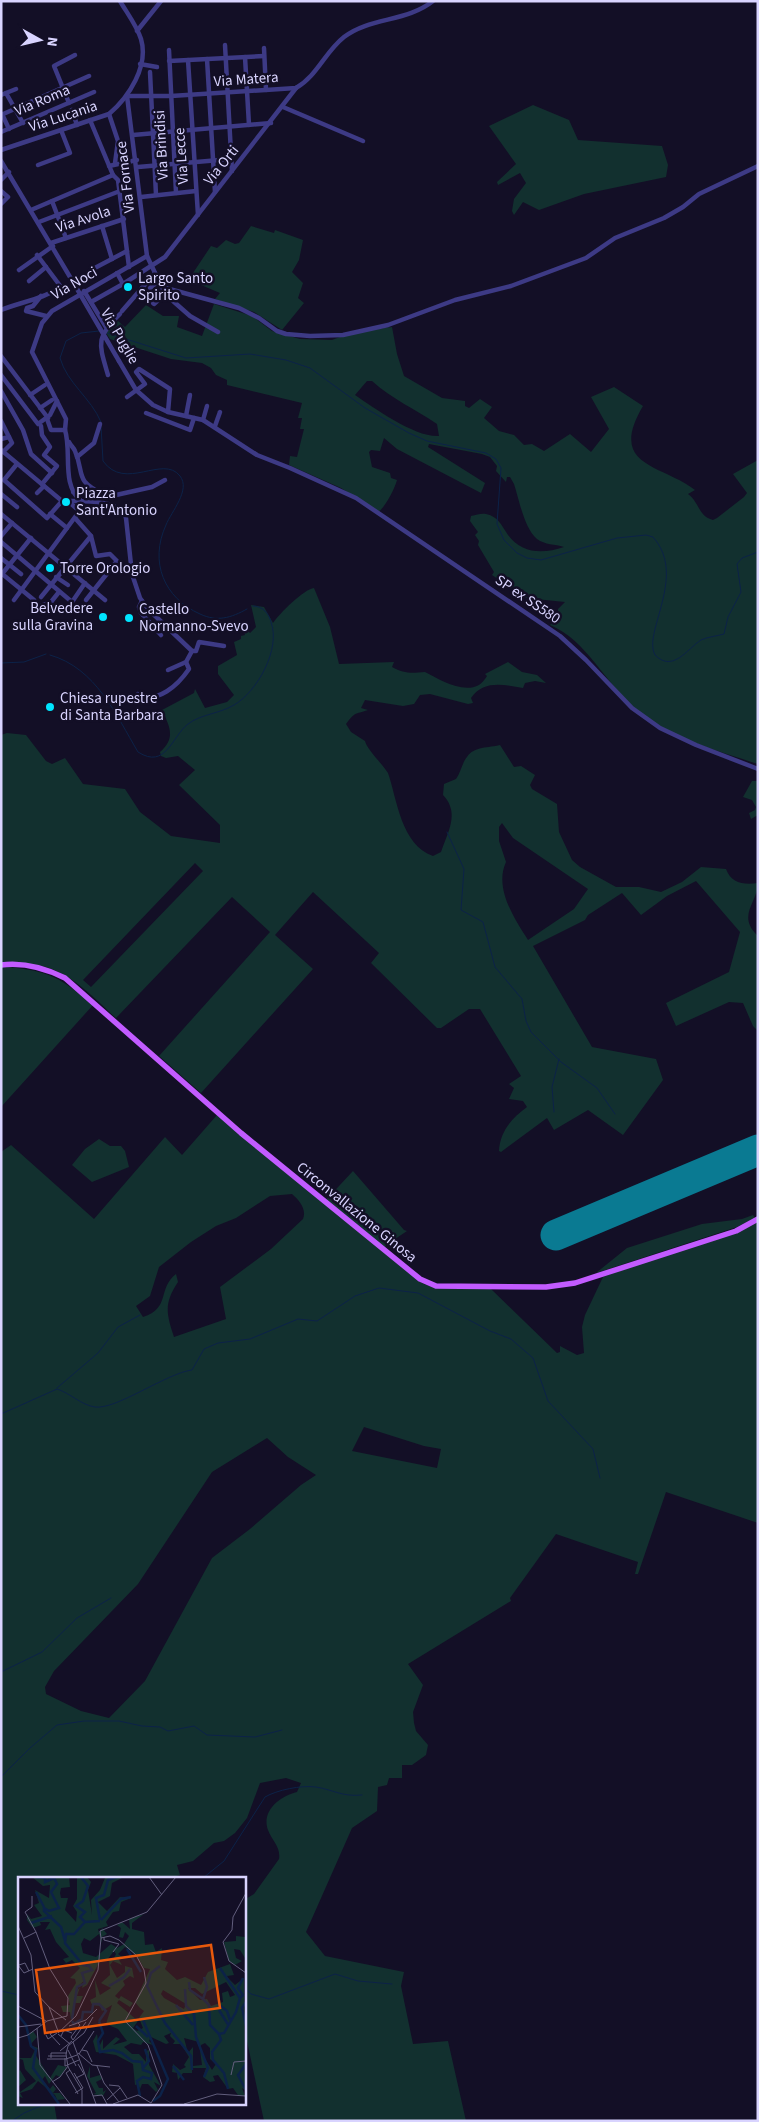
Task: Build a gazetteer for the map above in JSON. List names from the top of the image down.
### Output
{
  "streets": {
    "main road": ["Circonvallazione Ginosa"],
    "street": [
      "Via Matera",
      "Via Roma",
      "Via Lucania",
      "Via Brindisi",
      "Via Lecce",
      "Via Orti",
      "Via Fornace",
      "Via Avola",
      "Via Noci",
      "Via Puglie",
      "SP ex SS580"
    ]
  },
  "crossings": [
    ["Via Matera", "Via Lucania"],
    ["Via Matera", "Via Brindisi"],
    ["Via Matera", "Via Lecce"],
    ["Via Matera", "Via Orti"],
    ["Via Matera", "Via Fornace"],
    ["Via Lucania", "Via Fornace"],
    ["Via Lecce", "Via Orti"],
    ["Via Fornace", "Via Noci"],
    ["Via Avola", "Via Puglie"],
    ["Via Puglie", "SP ex SS580"]
  ],
  "places": [
    "Largo Santo Spirito",
    "Piazza Sant'Antonio",
    "Torre Orologio",
    "Belvedere sulla Gravina",
    "Castello Normanno-Svevo",
    "Chiesa rupestre di Santa Barbara"
  ],
  "north": "right"
}
